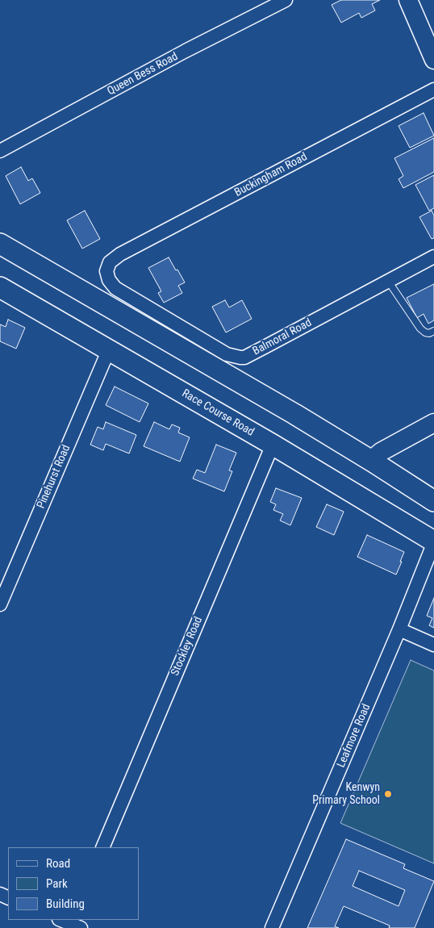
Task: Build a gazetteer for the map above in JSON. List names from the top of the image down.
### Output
{
  "streets": {
    "main road": ["Race Course Road"],
    "street": [
      "Queen Bess Road",
      "Buckingham Road",
      "Balmoral Road",
      "Pinehurst Road",
      "Stockley Road",
      "Leafmore Road"
    ]
  },
  "crossings": [
    ["Buckingham Road", "Balmoral Road"],
    ["Race Course Road", "Pinehurst Road"],
    ["Race Course Road", "Stockley Road"],
    ["Race Course Road", "Leafmore Road"]
  ],
  "places": ["Kenwyn Primary School"],
  "legend": ["Road", "Park", "Building"]
}
